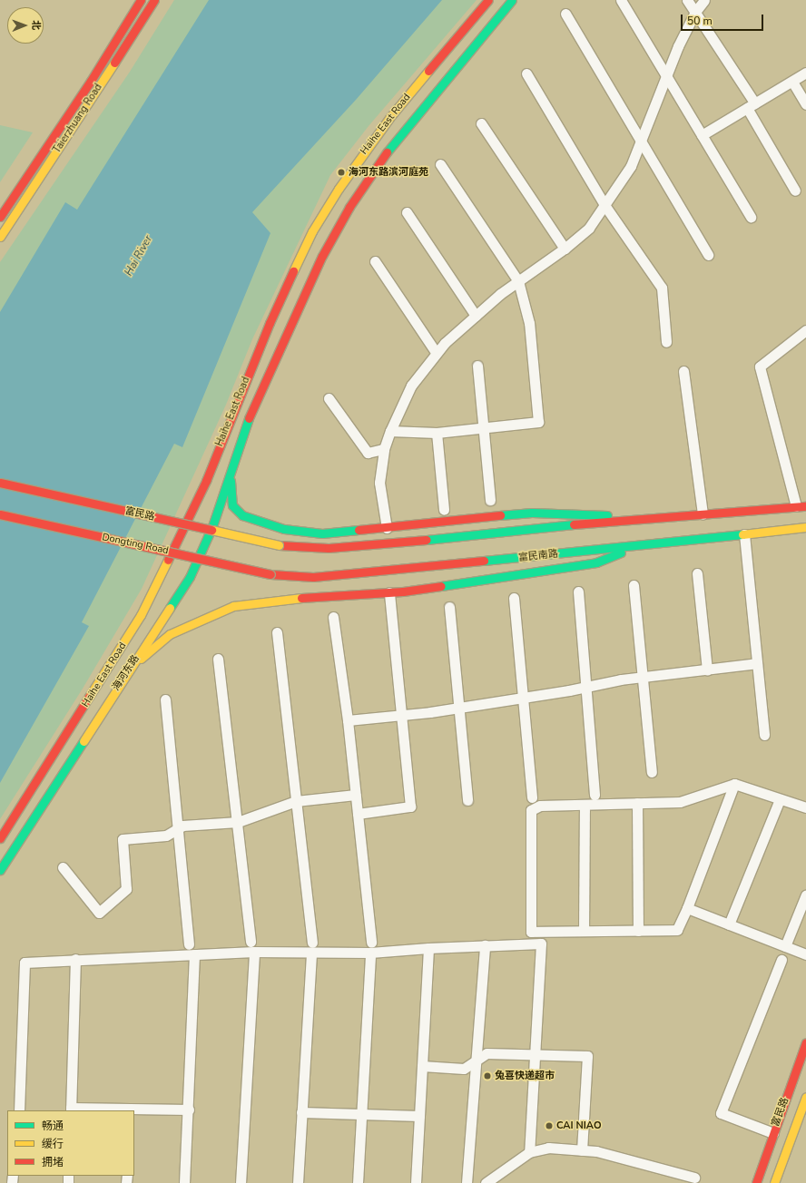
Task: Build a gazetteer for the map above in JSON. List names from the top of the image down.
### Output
{
  "streets": {
    "main road": [
      "Taierzhuang Road",
      "Haihe East Road",
      "富民路",
      "Dongting Road",
      "富民南路",
      "海河东路"
    ]
  },
  "crossings": [
    ["Haihe East Road", "海河东路"],
    ["Dongting Road", "富民南路"]
  ],
  "water": ["Hai River"],
  "places": ["海河东路滨河庭苑", "兔喜快递超市", "CAI NIAO"],
  "legend": ["畅通", "缓行", "拥堵"],
  "scale_bar": "50 m",
  "north": "right"
}
